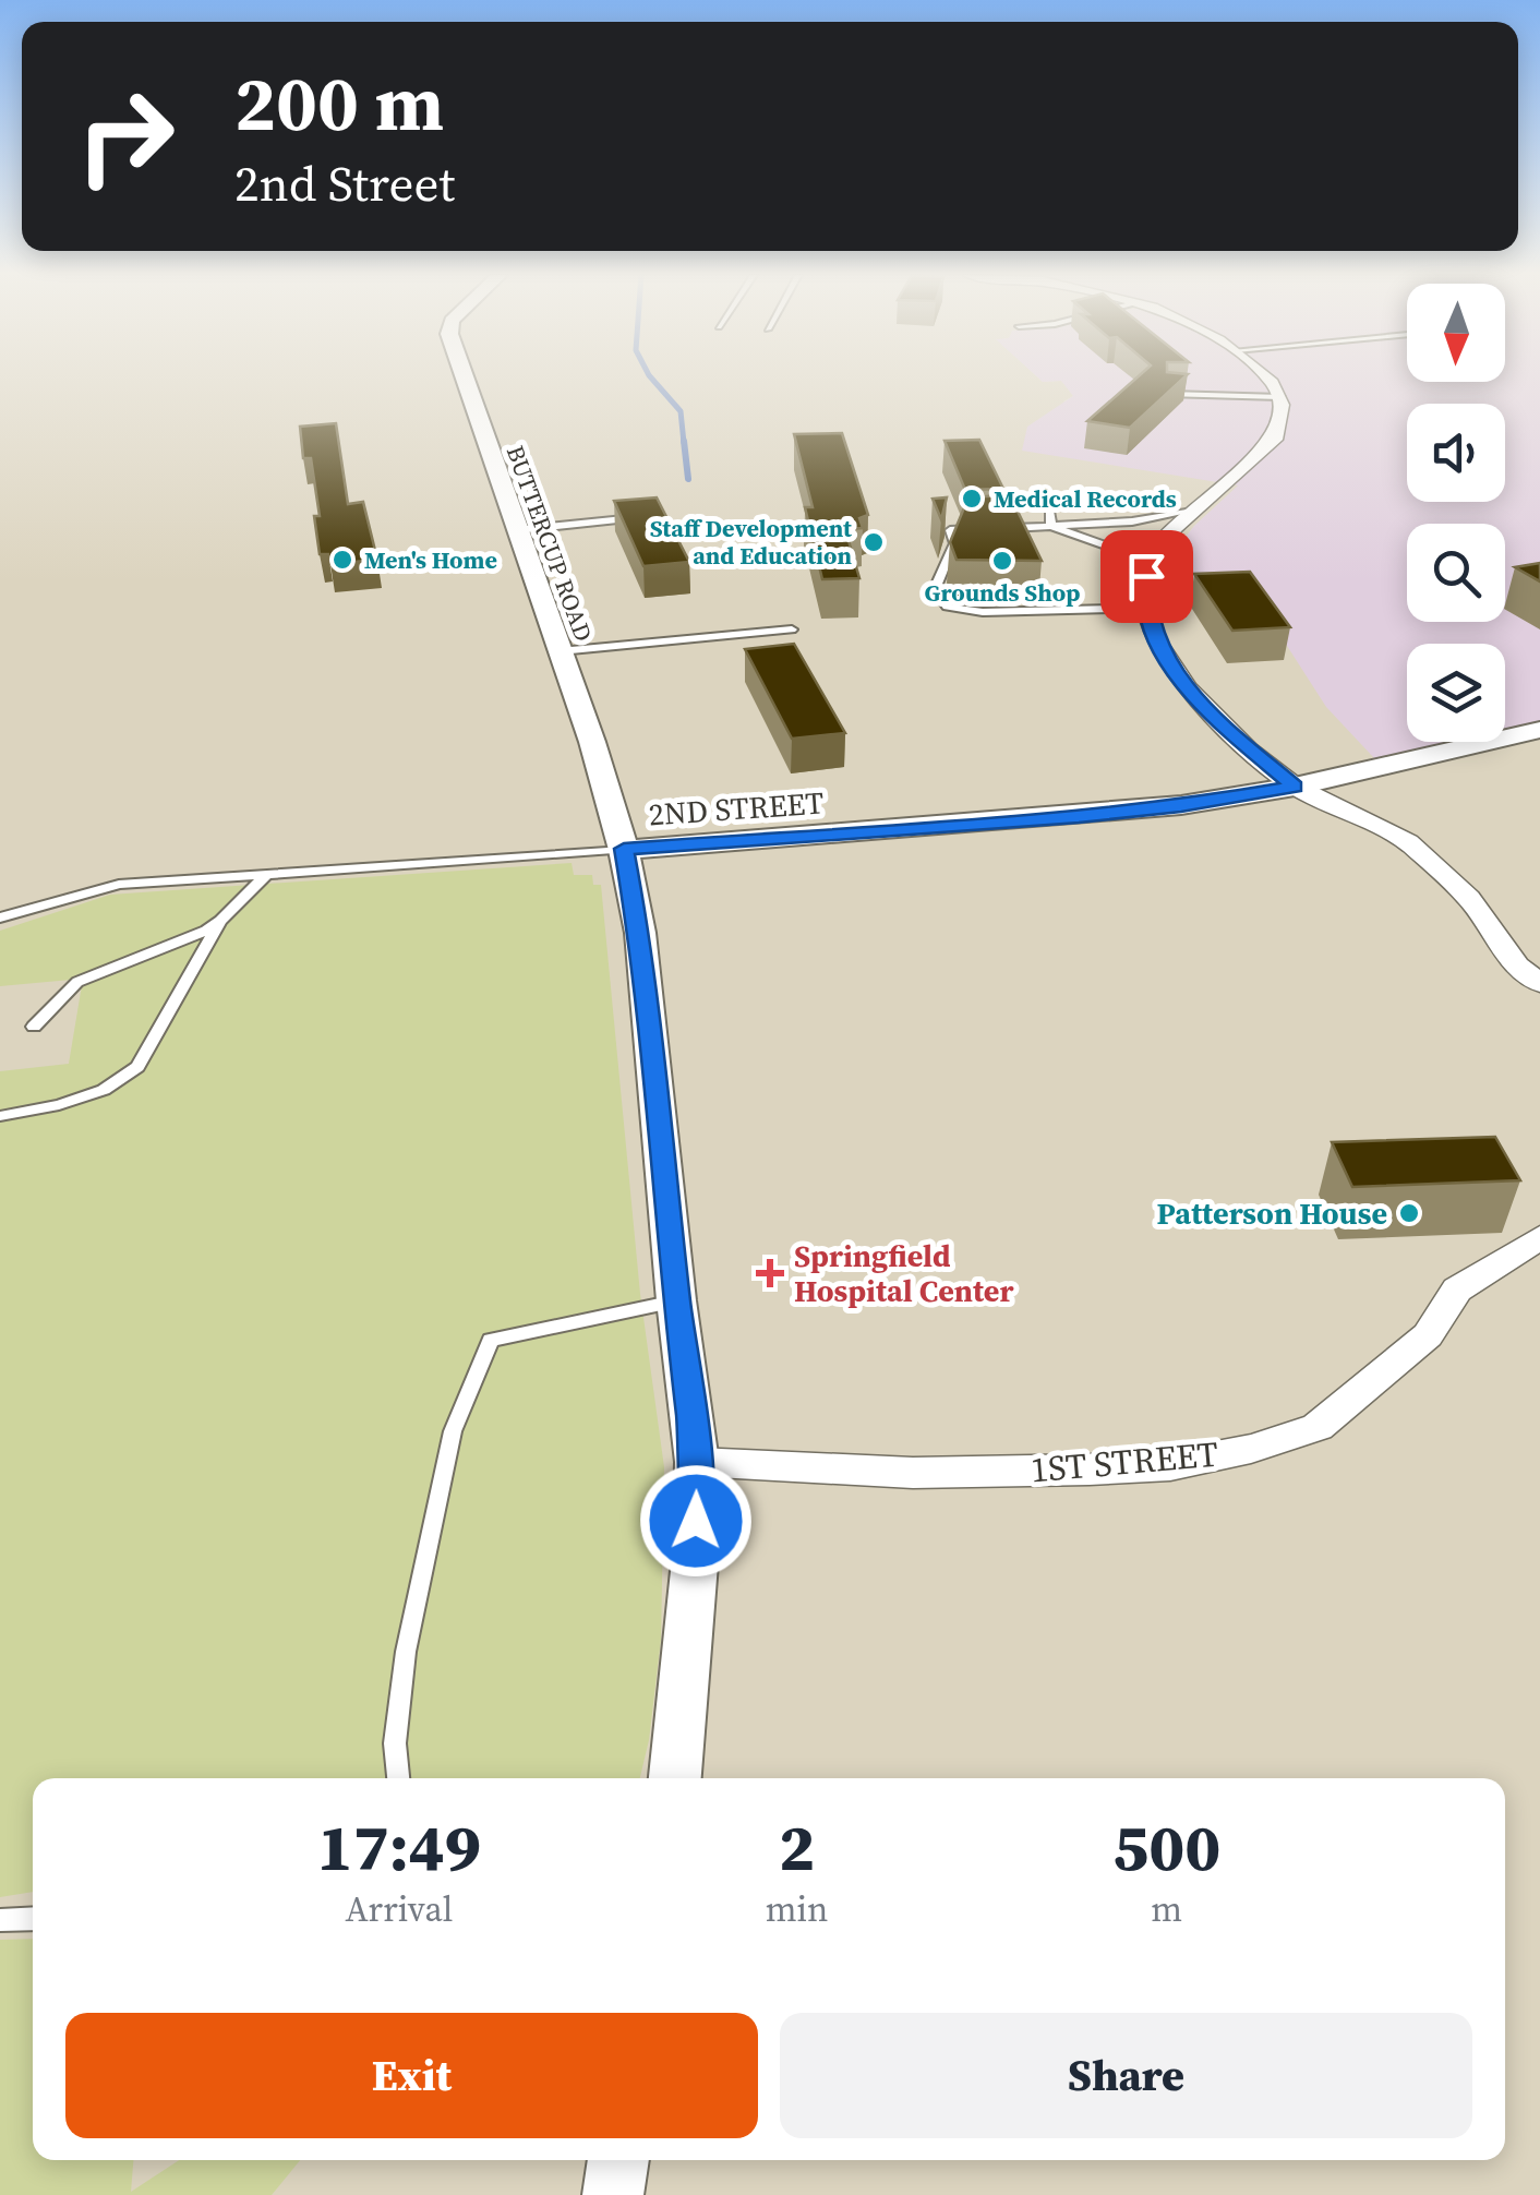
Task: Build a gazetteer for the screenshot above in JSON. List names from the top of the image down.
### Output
{
  "streets": {
    "street": ["BUTTERCUP ROAD", "2ND STREET", "1ST STREET"]
  },
  "crossings": [
    ["BUTTERCUP ROAD", "2ND STREET"],
    ["BUTTERCUP ROAD", "1ST STREET"]
  ],
  "places": {
    "other": [
      "Medical Records",
      "Staff Development and Education",
      "Men's Home",
      "Grounds Shop",
      "Patterson House"
    ],
    "health": ["Springfield Hospital Center"]
  },
  "north": "bottom",
  "page": {
    "turn": ["200 m", "2nd Street"],
    "eta": [
      "17:49",
      "Arrival",
      "2",
      "min",
      "500",
      "m"
    ],
    "buttons": ["Exit", "Share"]
  }
}
